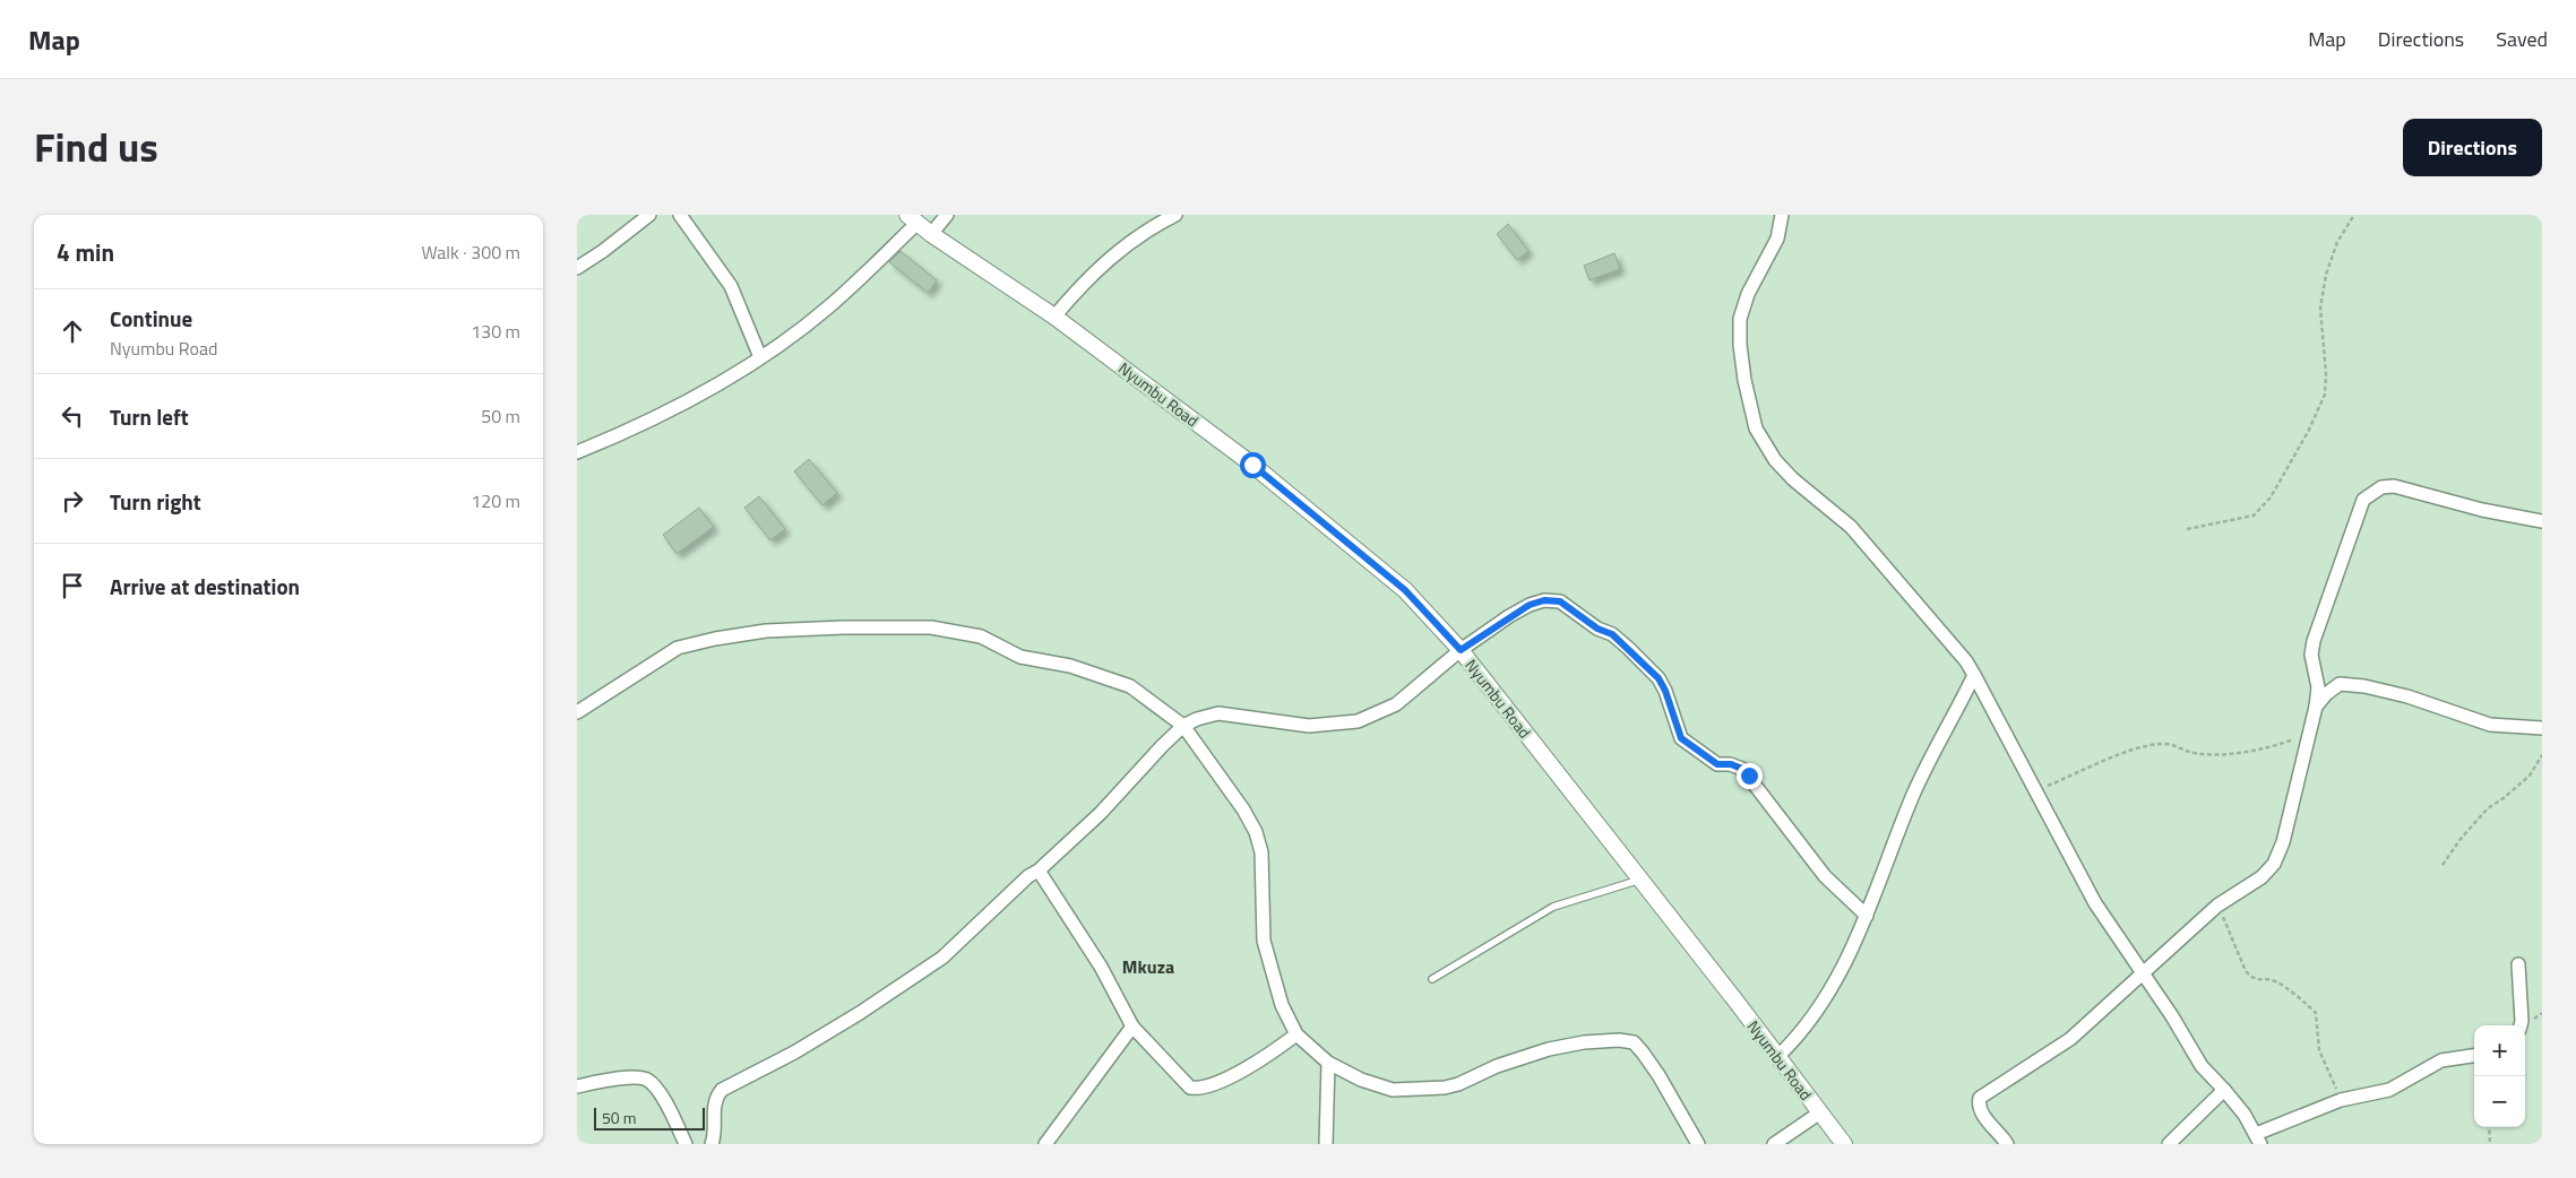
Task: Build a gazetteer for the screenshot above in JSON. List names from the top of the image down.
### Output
{
  "streets": {
    "street": ["Nyumbu Road"]
  },
  "districts": ["Mkuza"],
  "scale_bar": "50 m",
  "page": {
    "header": "Map",
    "nav": ["Map", "Directions", "Saved"],
    "title": "Find us",
    "buttons": "Directions",
    "heading": ["4 min", "Walk · 300 m"],
    "list": [
      ["Continue", "Nyumbu Road", "130 m"],
      ["Turn left", "50 m"],
      ["Turn right", "120 m"],
      "Arrive at destination"
    ],
    "map_buttons": ["+", "−"],
    "scale": "50 m"
  }
}
